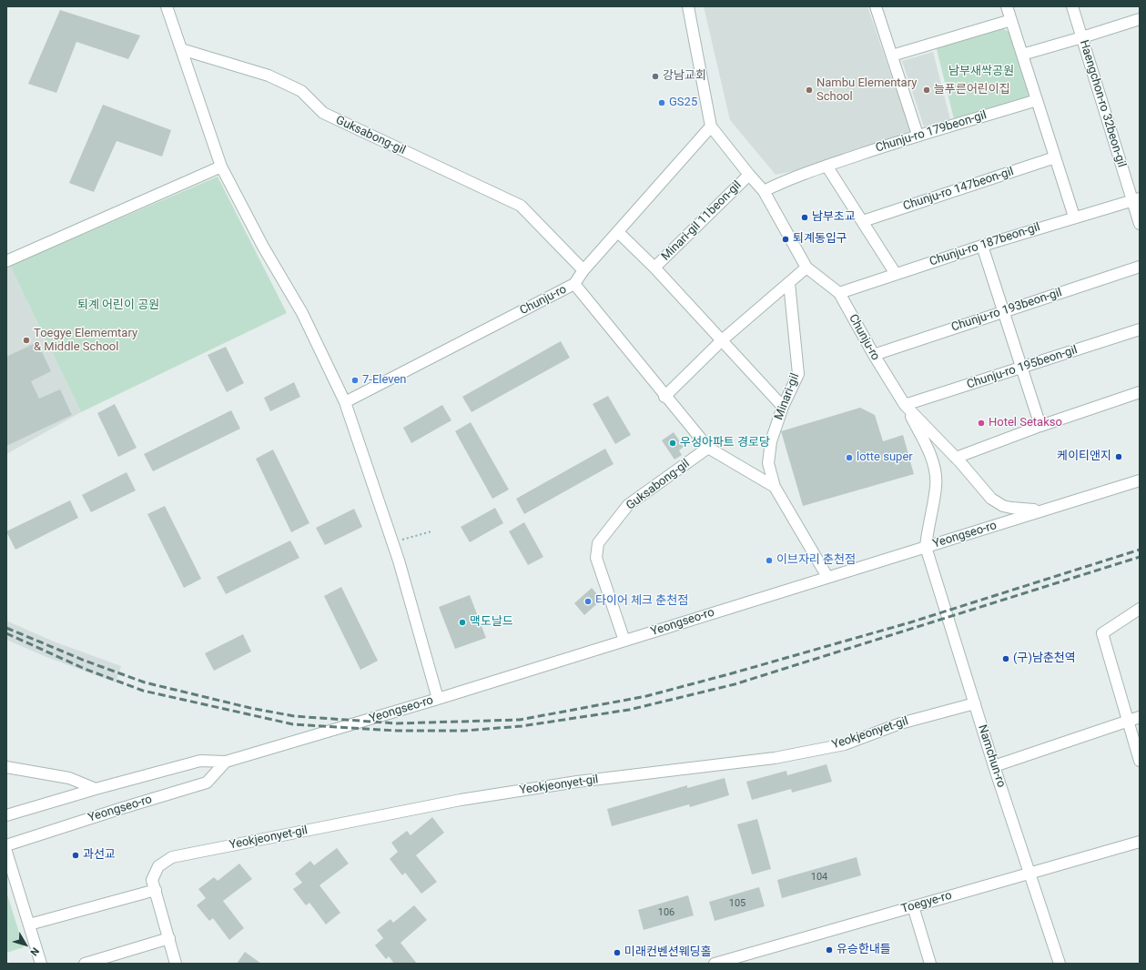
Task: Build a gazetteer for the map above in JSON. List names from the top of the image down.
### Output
{
  "streets": {
    "street": [
      "Haengchon-ro 32beon-gil",
      "Chunju-ro 179beon-gil",
      "Guksabong-gil",
      "Chunju-ro 147beon-gil",
      "Minari-gil 11beon-gil",
      "Chunju-ro 187beon-gil",
      "Chunju-ro",
      "Chunju-ro 193beon-gil",
      "Chunju-ro 195beon-gil",
      "Minari-gil",
      "Yeongseo-ro",
      "Yeokjeonyet-gil",
      "Namchun-ro",
      "Toegye-ro"
    ]
  },
  "crossings": [
    ["Haengchon-ro 32beon-gil", "Chunju-ro 187beon-gil"],
    ["Chunju-ro 179beon-gil", "Chunju-ro"],
    ["Guksabong-gil", "Chunju-ro"],
    ["Guksabong-gil", "Minari-gil"],
    ["Guksabong-gil", "Yeongseo-ro"],
    ["Minari-gil 11beon-gil", "Chunju-ro"],
    ["Minari-gil 11beon-gil", "Minari-gil"],
    ["Chunju-ro 187beon-gil", "Chunju-ro"],
    ["Chunju-ro", "Chunju-ro 193beon-gil"],
    ["Chunju-ro", "Chunju-ro 195beon-gil"],
    ["Chunju-ro", "Yeongseo-ro"],
    ["Minari-gil", "Yeongseo-ro"],
    ["Yeongseo-ro", "Namchun-ro"],
    ["Yeokjeonyet-gil", "Namchun-ro"],
    ["Namchun-ro", "Toegye-ro"]
  ],
  "parks": ["남부새싹공원", "퇴계 어린이 공원"],
  "places": [
    "강남교회",
    "Nambu Elementary School",
    "늘푸른어린이집",
    "GS25",
    "남부초교",
    "퇴계동입구",
    "Toegye Elememtary & Middle School",
    "7-Eleven",
    "Hotel Setakso",
    "우성아파트 경로당",
    "케이티앤지",
    "lotte super",
    "이브자리 춘천점",
    "타이어 체크 춘천점",
    "맥도날드",
    "(구)남춘천역",
    "과선교",
    "유승한내들",
    "미래컨벤션웨딩홀"
  ],
  "house_numbers": ["104", "105", "106"],
  "north": "bottom right"
}
